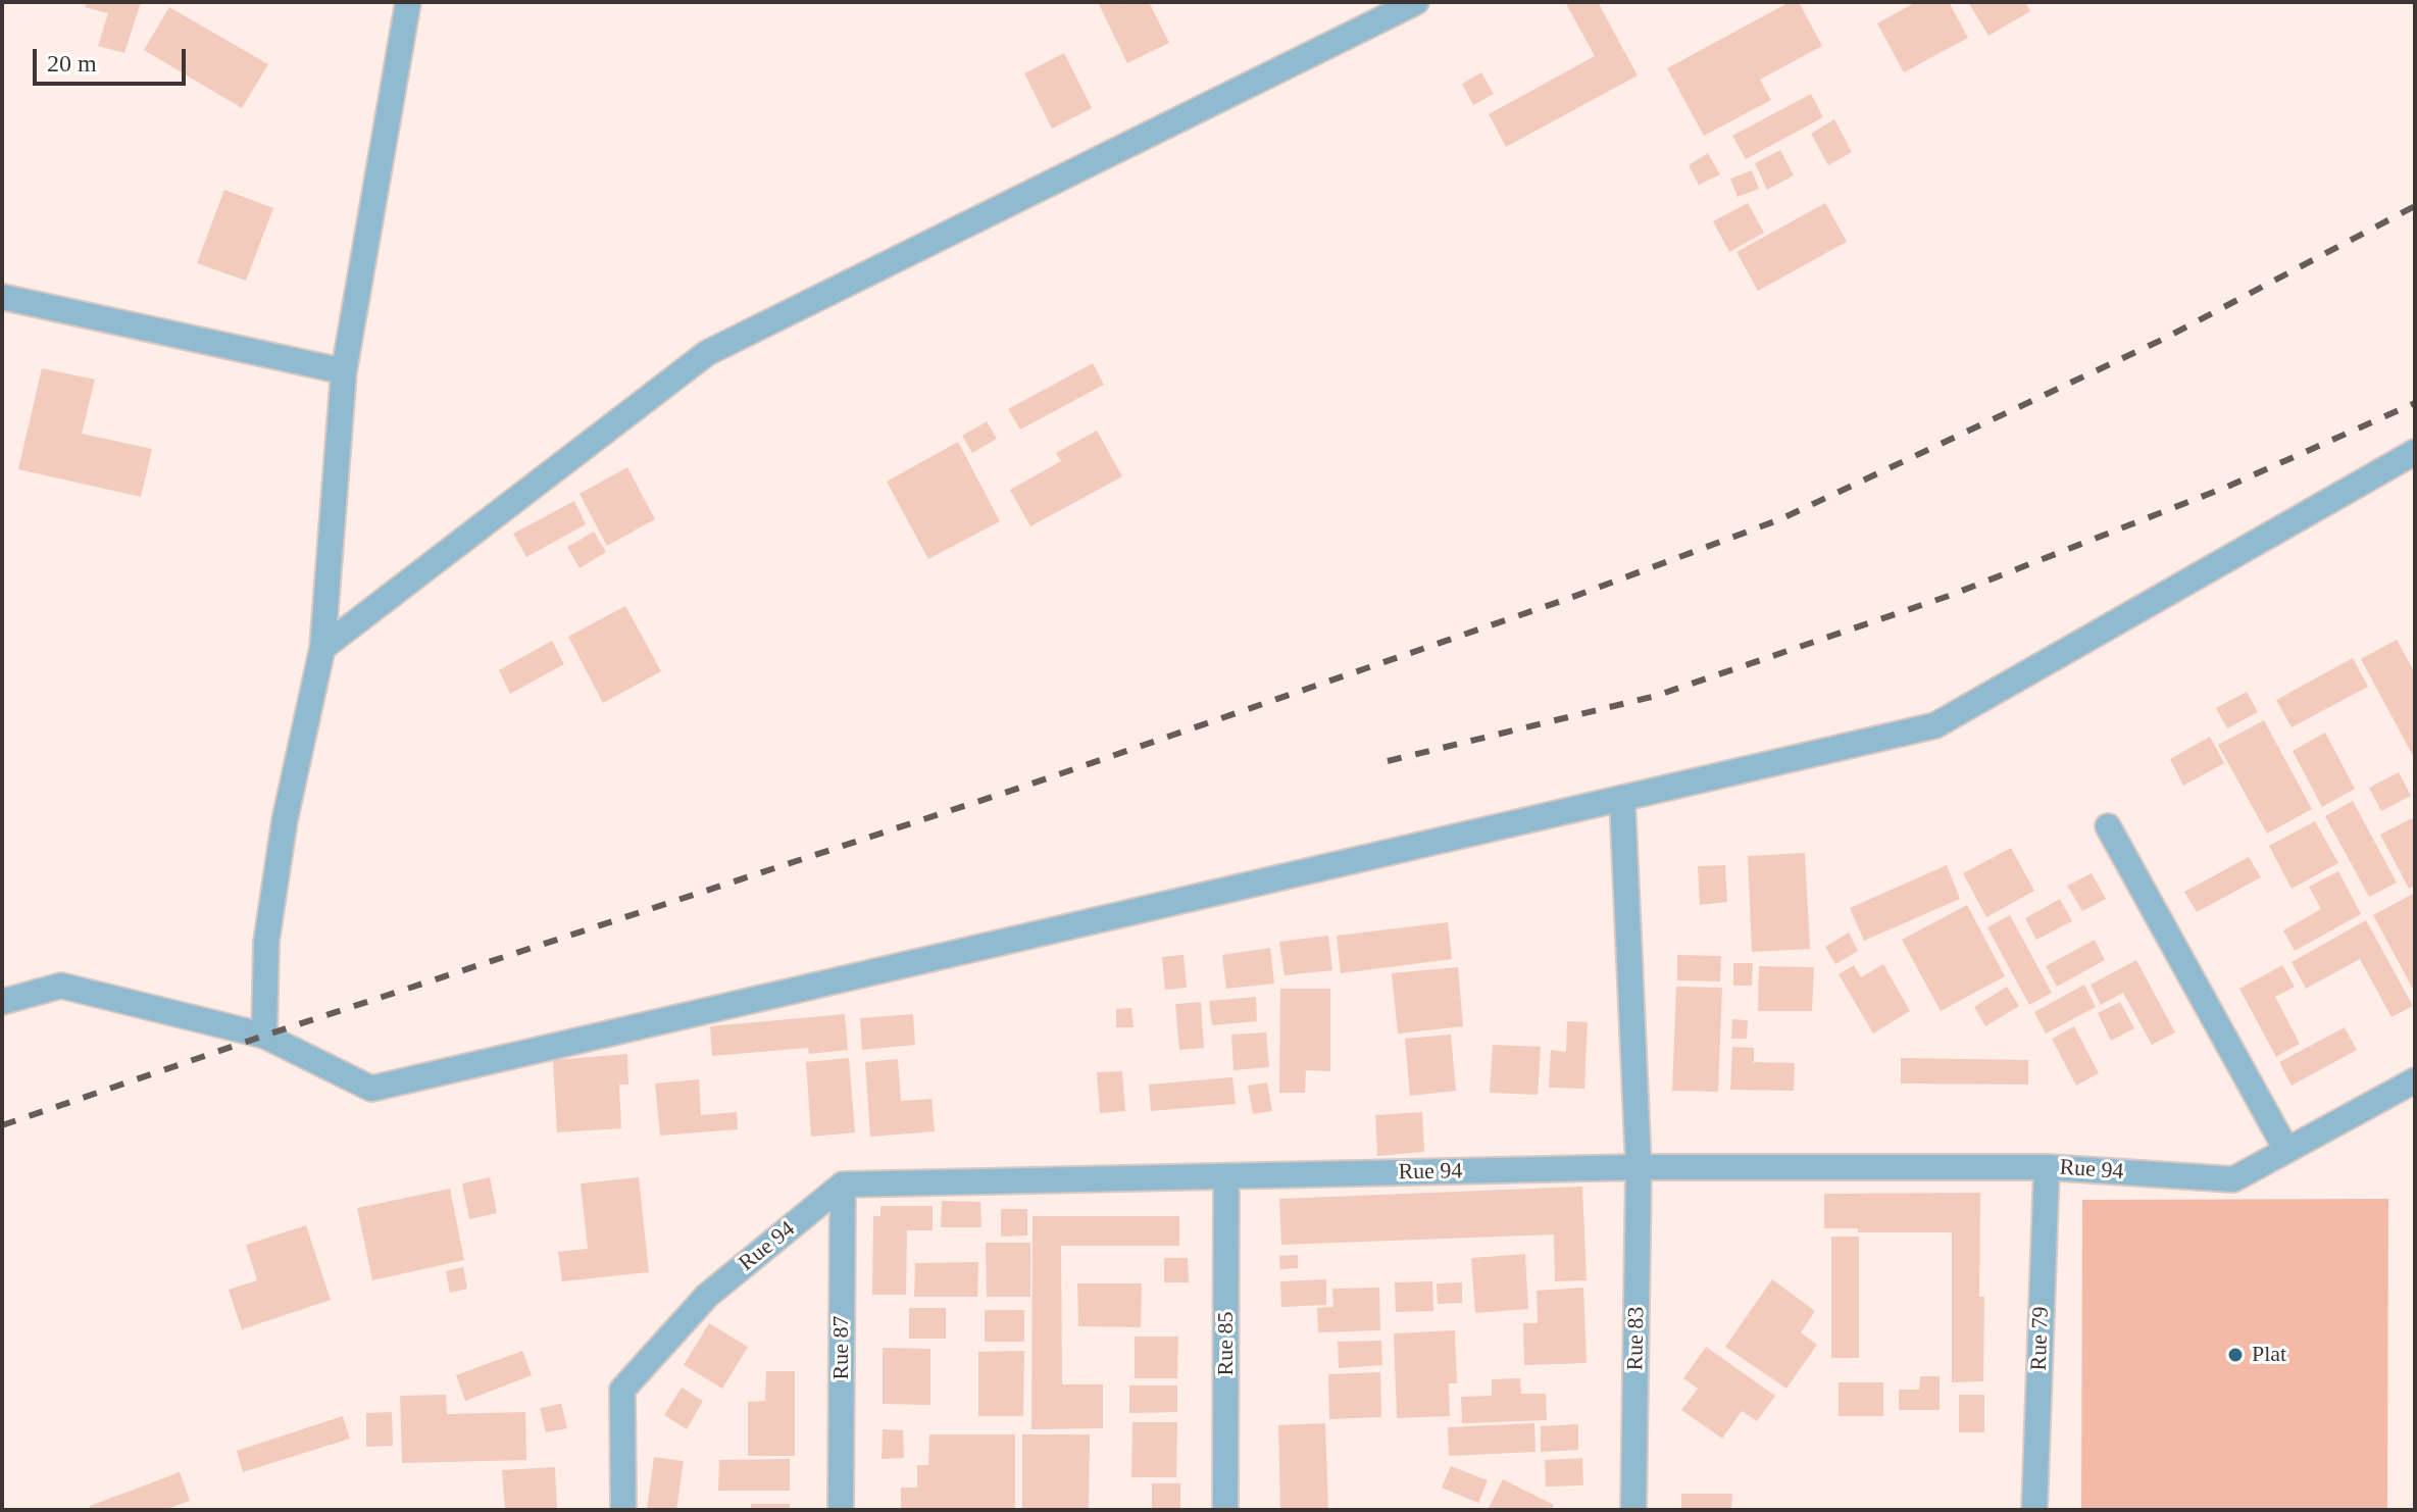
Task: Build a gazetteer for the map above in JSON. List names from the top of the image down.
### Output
{
  "streets": {
    "street": [
      "Rue 94",
      "Rue 83",
      "Rue 79",
      "Rue 85",
      "Rue 87"
    ]
  },
  "crossings": [
    ["Rue 94", "Rue 83"],
    ["Rue 94", "Rue 79"],
    ["Rue 94", "Rue 85"],
    ["Rue 94", "Rue 87"]
  ],
  "places": ["Plat"],
  "scale_bar": "20 m"
}
